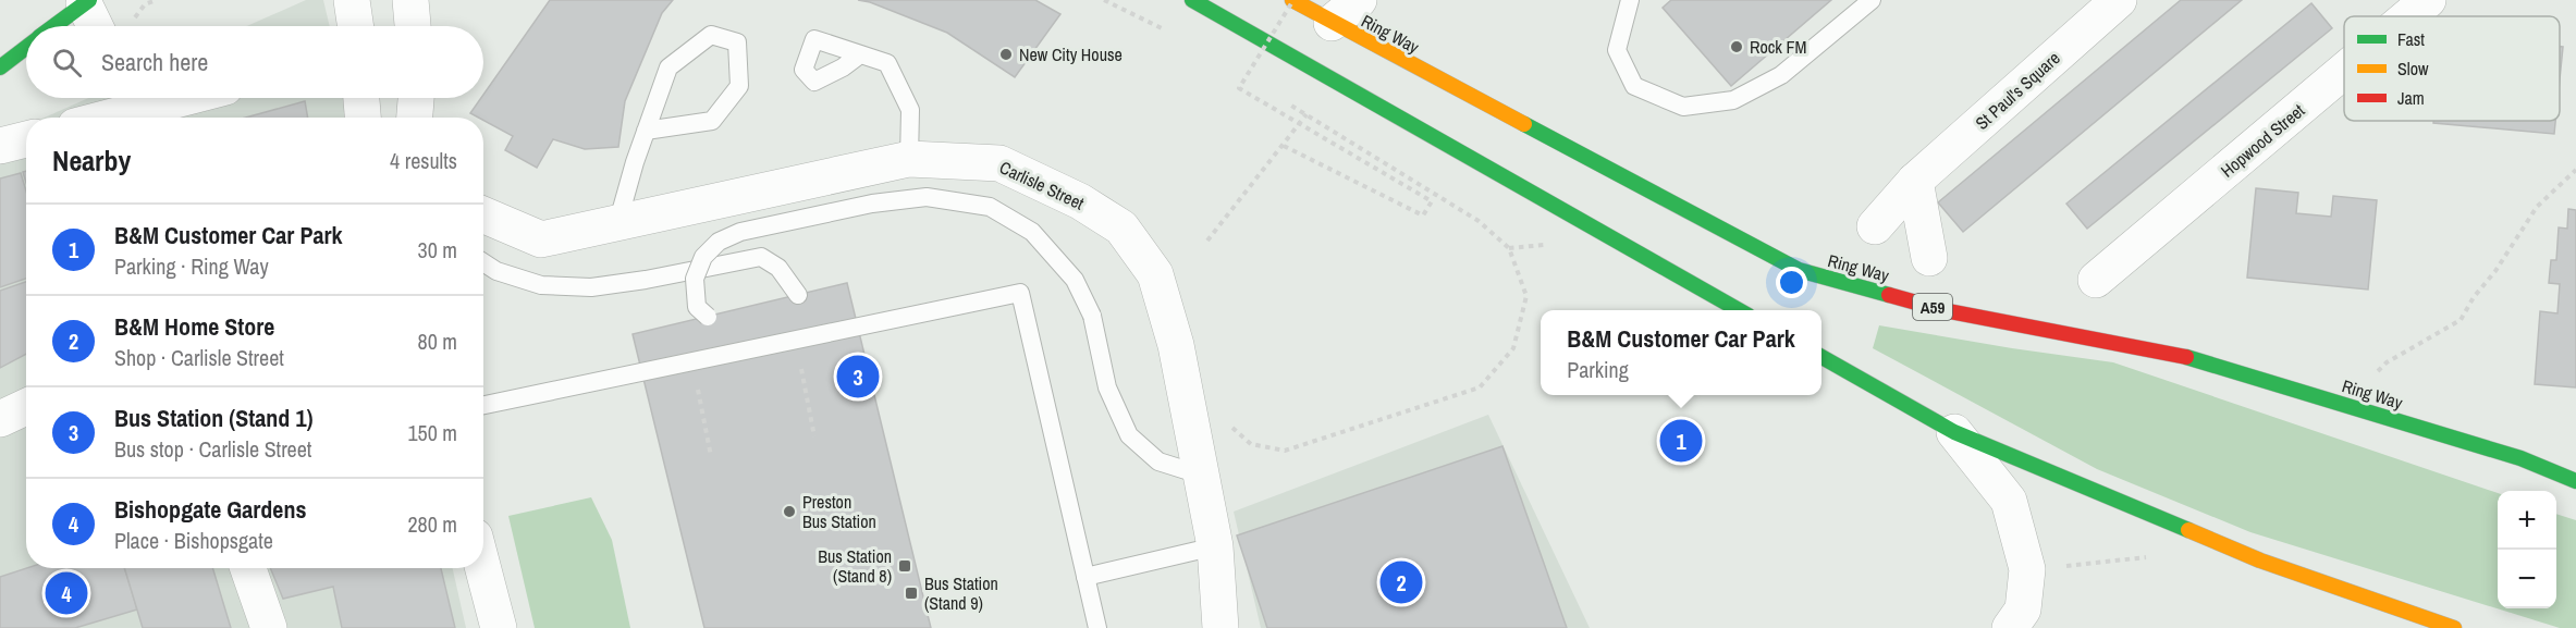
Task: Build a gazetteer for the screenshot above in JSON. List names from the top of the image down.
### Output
{
  "streets": {
    "highway": ["Ring Way", "A59"],
    "street": ["St Paul's Square", "Hopwood Street", "Carlisle Street"]
  },
  "places": {
    "other": ["Rock FM", "New City House", "Preston Bus Station"],
    "transit": ["Bus Station (Stand 8)", "Bus Station (Stand 9)"]
  },
  "legend": ["Fast", "Slow", "Jam"],
  "page": {
    "search": "Search here",
    "heading": ["Nearby", "4 results"],
    "list": [
      {
        "mark": "1",
        "name": "B&M Customer Car Park",
        "note": "Parking · Ring Way",
        "value": "30 m"
      },
      {
        "mark": "2",
        "name": "B&M Home Store",
        "note": "Shop · Carlisle Street",
        "value": "80 m"
      },
      {
        "mark": "3",
        "name": "Bus Station (Stand 1)",
        "note": "Bus stop · Carlisle Street",
        "value": "150 m"
      },
      {
        "mark": "4",
        "name": "Bishopgate Gardens",
        "note": "Place · Bishopsgate",
        "value": "280 m"
      }
    ],
    "popup": ["B&M Customer Car Park", "Parking"],
    "pins": [
      "3",
      "1",
      "2",
      "4"
    ],
    "map_buttons": ["+", "−"]
  }
}
